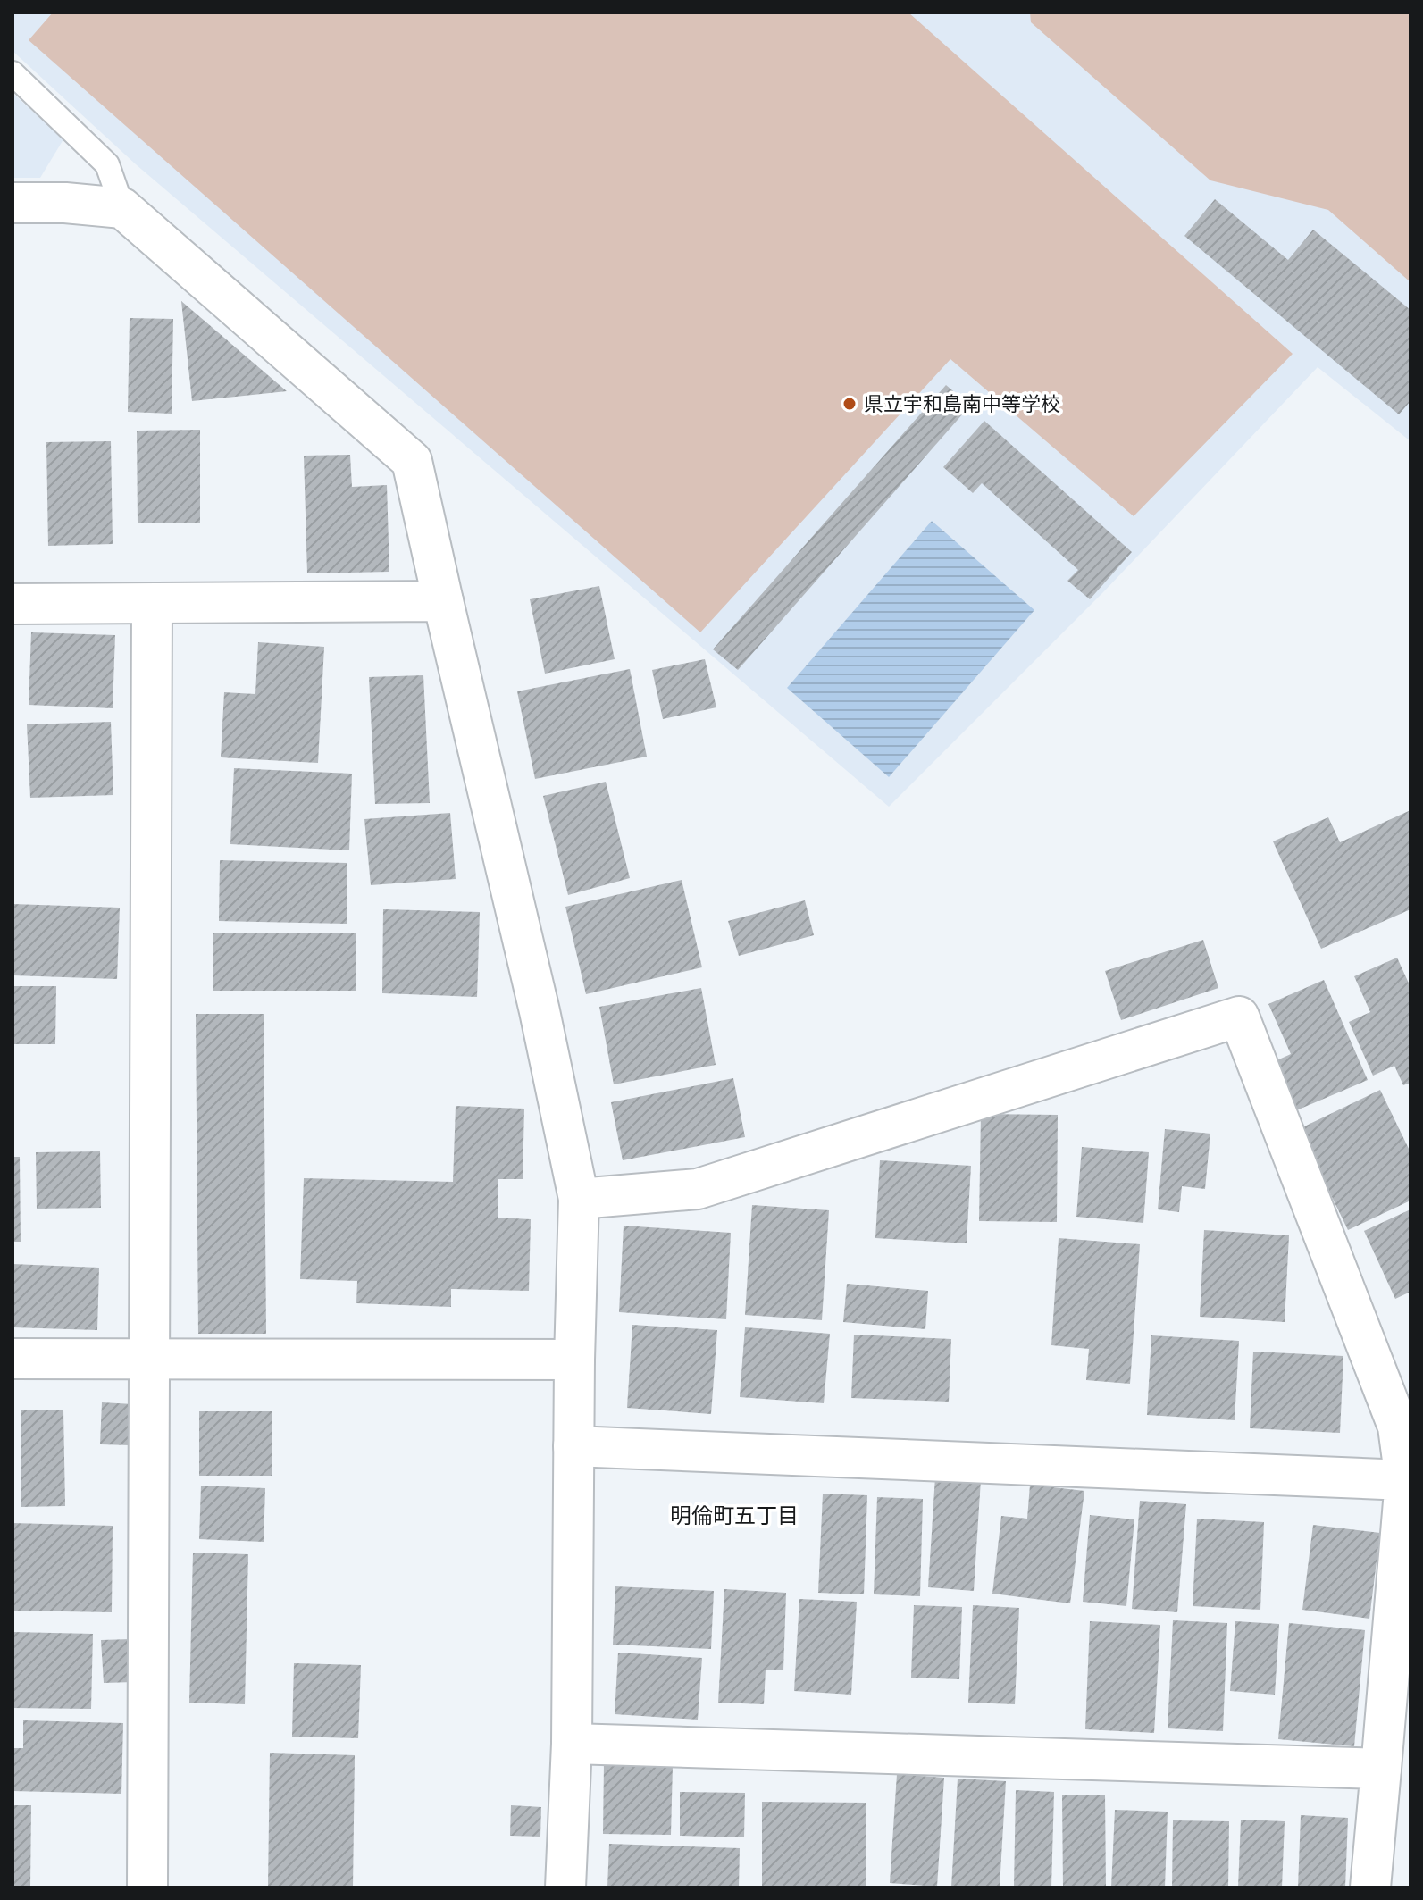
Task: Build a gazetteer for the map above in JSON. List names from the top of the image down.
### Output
{
  "districts": ["明倫町五丁目"],
  "places": ["県立宇和島南中等学校"]
}
